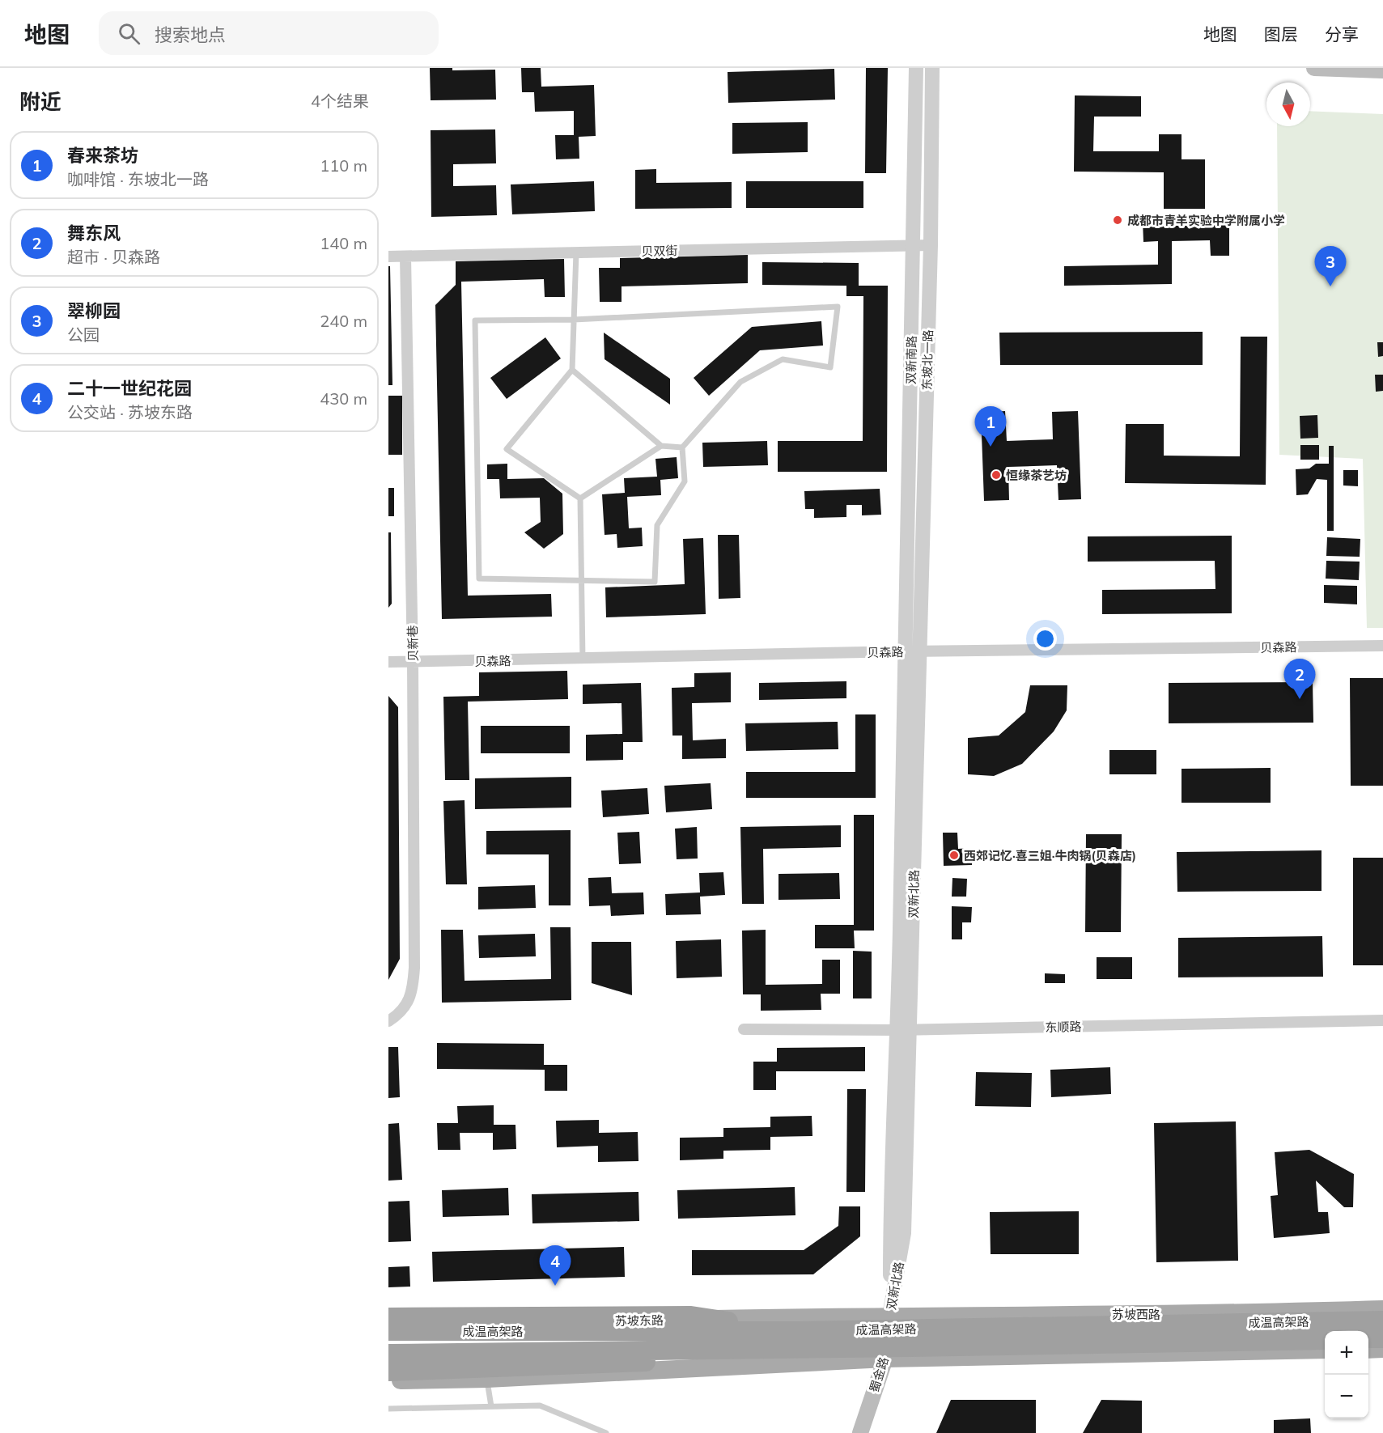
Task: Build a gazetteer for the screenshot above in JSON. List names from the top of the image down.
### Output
{
  "streets": {
    "highway": ["成温高架路"],
    "main road": ["苏坡西路", "苏坡东路", "蜀金路"],
    "street": [
      "贝双街",
      "双新南路",
      "东坡北一路",
      "贝新巷",
      "贝森路",
      "双新北路",
      "东顺路"
    ]
  },
  "crossings": [
    ["贝双街", "双新南路"],
    ["贝双街", "东坡北一路"],
    ["贝双街", "贝新巷"],
    ["双新南路", "东坡北一路"],
    ["双新南路", "贝森路"],
    ["双新南路", "双新北路"],
    ["东坡北一路", "贝森路"],
    ["东坡北一路", "双新北路"],
    ["贝新巷", "贝森路"],
    ["贝森路", "双新北路"],
    ["双新北路", "东顺路"],
    ["双新北路", "苏坡西路"],
    ["双新北路", "苏坡东路"],
    ["双新北路", "蜀金路"],
    ["苏坡西路", "苏坡东路"],
    ["苏坡西路", "蜀金路"],
    ["苏坡东路", "蜀金路"]
  ],
  "places": ["成都市青羊实验中学附属小学", "恒缘茶艺坊", "西郊记忆·喜三姐·牛肉锅(贝森店)"],
  "north": "bottom",
  "page": {
    "header": "地图",
    "search": "搜索地点",
    "nav": ["地图", "图层", "分享"],
    "heading": ["附近", "4个结果"],
    "list": [
      {
        "mark": "1",
        "name": "春来茶坊",
        "note": "咖啡馆 · 东坡北一路",
        "value": "110 m"
      },
      {
        "mark": "2",
        "name": "舞东风",
        "note": "超市 · 贝森路",
        "value": "140 m"
      },
      {
        "mark": "3",
        "name": "翠柳园",
        "note": "公园",
        "value": "240 m"
      },
      {
        "mark": "4",
        "name": "二十一世纪花园",
        "note": "公交站 · 苏坡东路",
        "value": "430 m"
      }
    ],
    "pins": [
      "3",
      "1",
      "2",
      "4"
    ],
    "map_buttons": ["+", "−"]
  }
}
